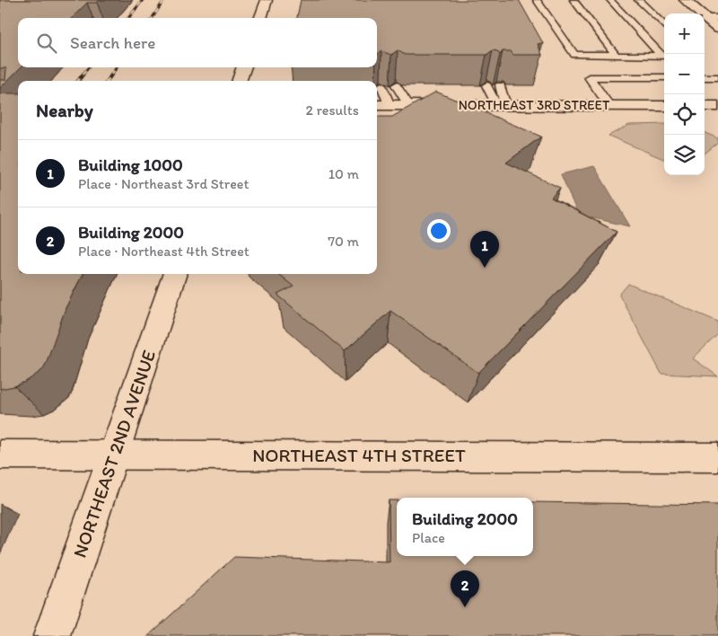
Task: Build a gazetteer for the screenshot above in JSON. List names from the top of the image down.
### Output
{
  "streets": {
    "street": ["NORTHEAST 3RD STREET", "NORTHEAST 2ND AVENUE", "NORTHEAST 4TH STREET"]
  },
  "crossings": [
    ["NORTHEAST 2ND AVENUE", "NORTHEAST 4TH STREET"]
  ],
  "page": {
    "map_buttons": ["+", "−"],
    "search": "Search here",
    "heading": ["Nearby", "2 results"],
    "list": [
      {
        "mark": "1",
        "name": "Building 1000",
        "note": "Place · Northeast 3rd Street",
        "value": "10 m"
      },
      {
        "mark": "2",
        "name": "Building 2000",
        "note": "Place · Northeast 4th Street",
        "value": "70 m"
      }
    ],
    "pins": ["1", "2"],
    "popup": ["Building 2000", "Place"]
  }
}
